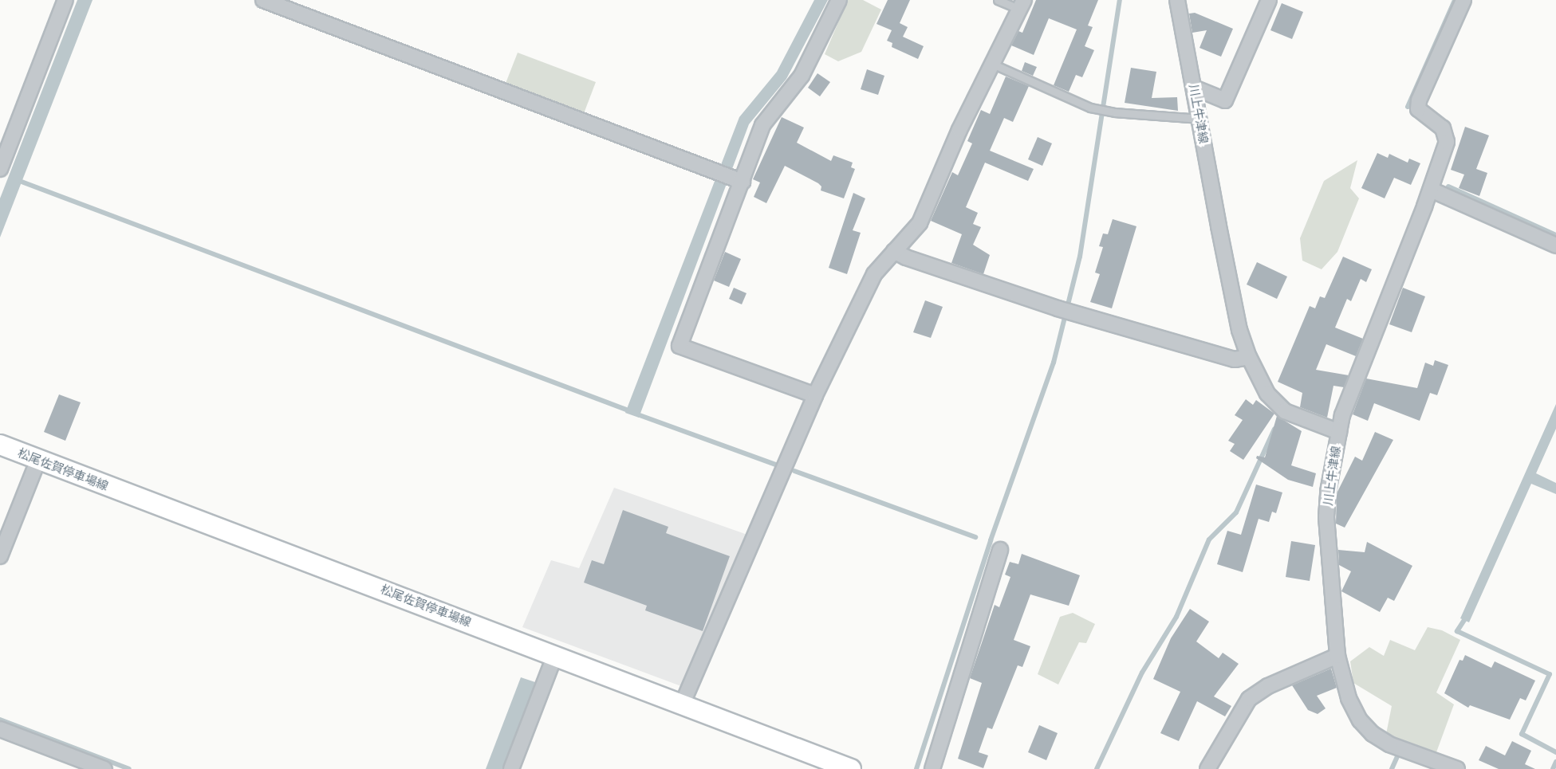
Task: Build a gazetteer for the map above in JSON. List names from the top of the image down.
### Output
{
  "streets": {
    "main road": ["松尾佐賀停車場線"],
    "street": ["川上牛津線"]
  }
}
